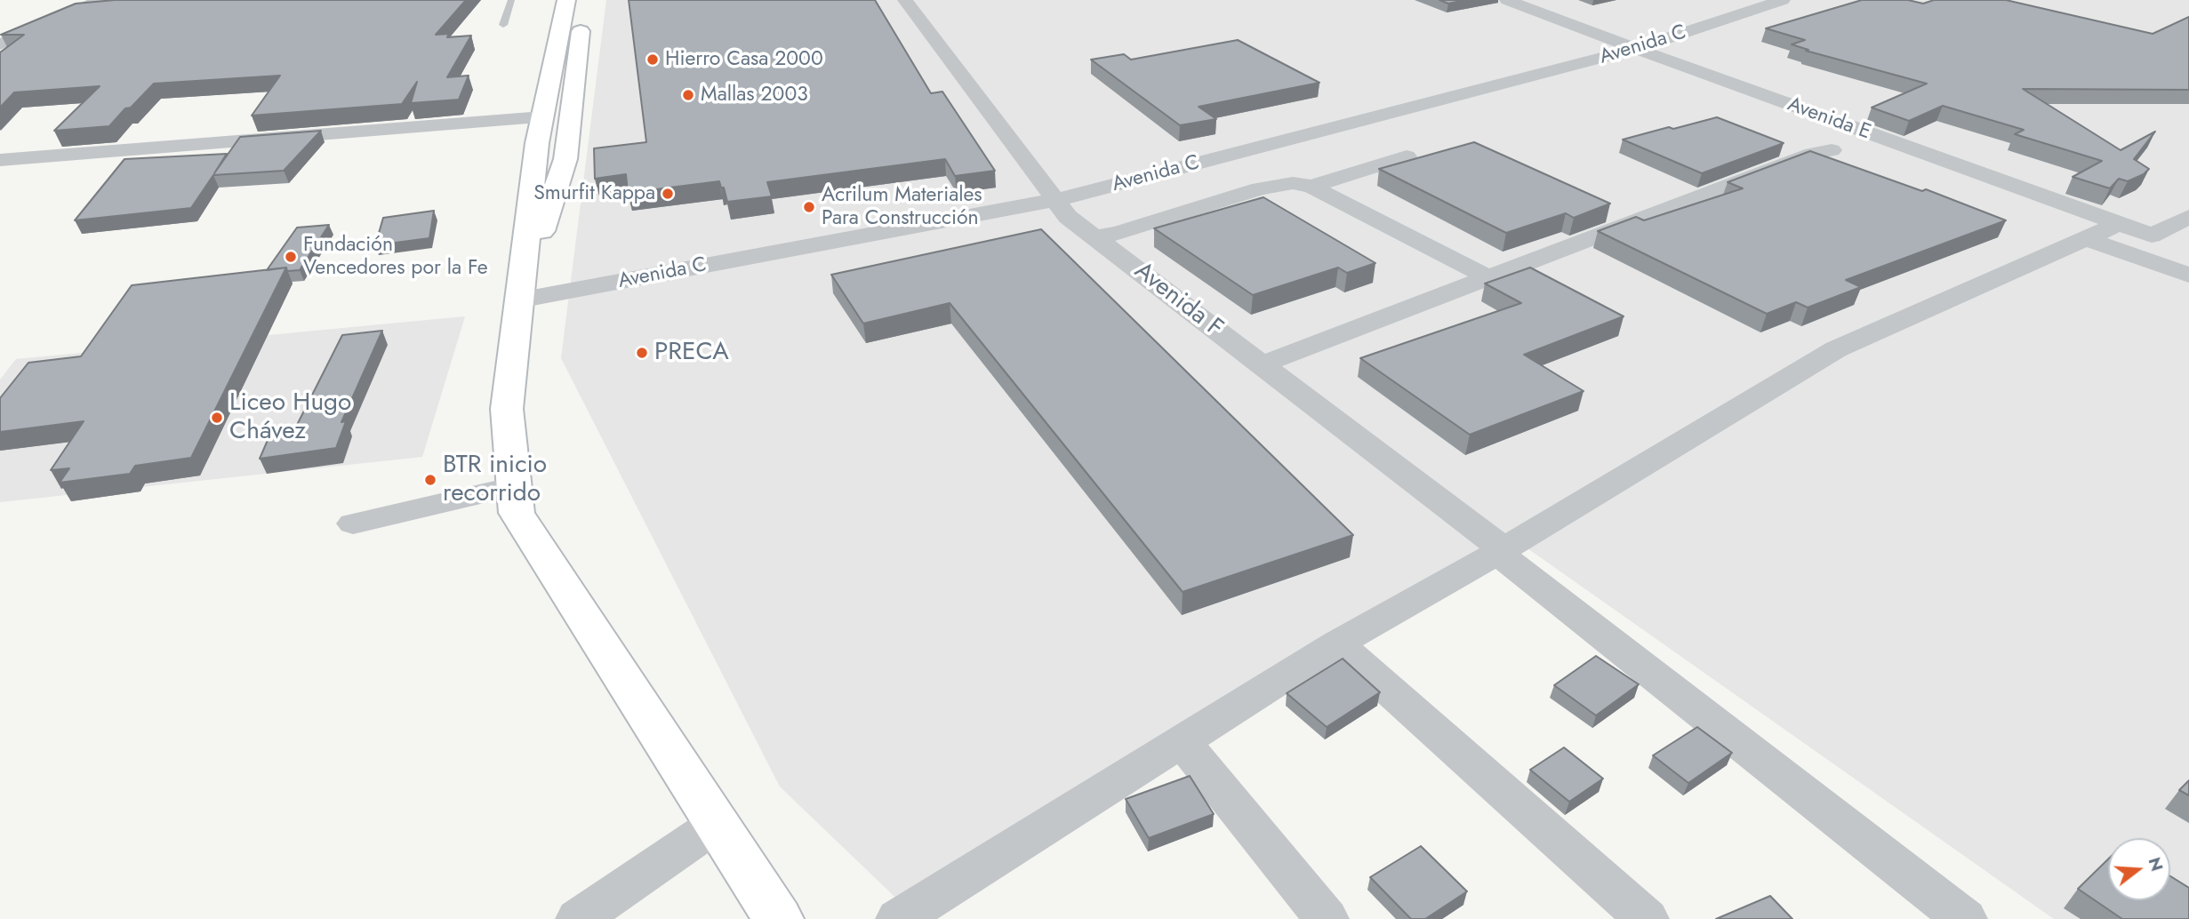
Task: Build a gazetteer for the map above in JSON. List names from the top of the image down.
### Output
{
  "streets": {
    "street": ["Avenida C", "Avenida E", "Avenida F"]
  },
  "crossings": [
    ["Avenida C", "Avenida E"],
    ["Avenida C", "Avenida F"]
  ],
  "places": [
    "Hierro Casa 2000",
    "Mallas 2003",
    "Smurfit Kappa",
    "Acrilum Materiales Para Construcción",
    "Fundación Vencedores por la Fe",
    "PRECA",
    "Liceo Hugo Chávez",
    "BTR inicio recorrido"
  ],
  "north": "right"
}
